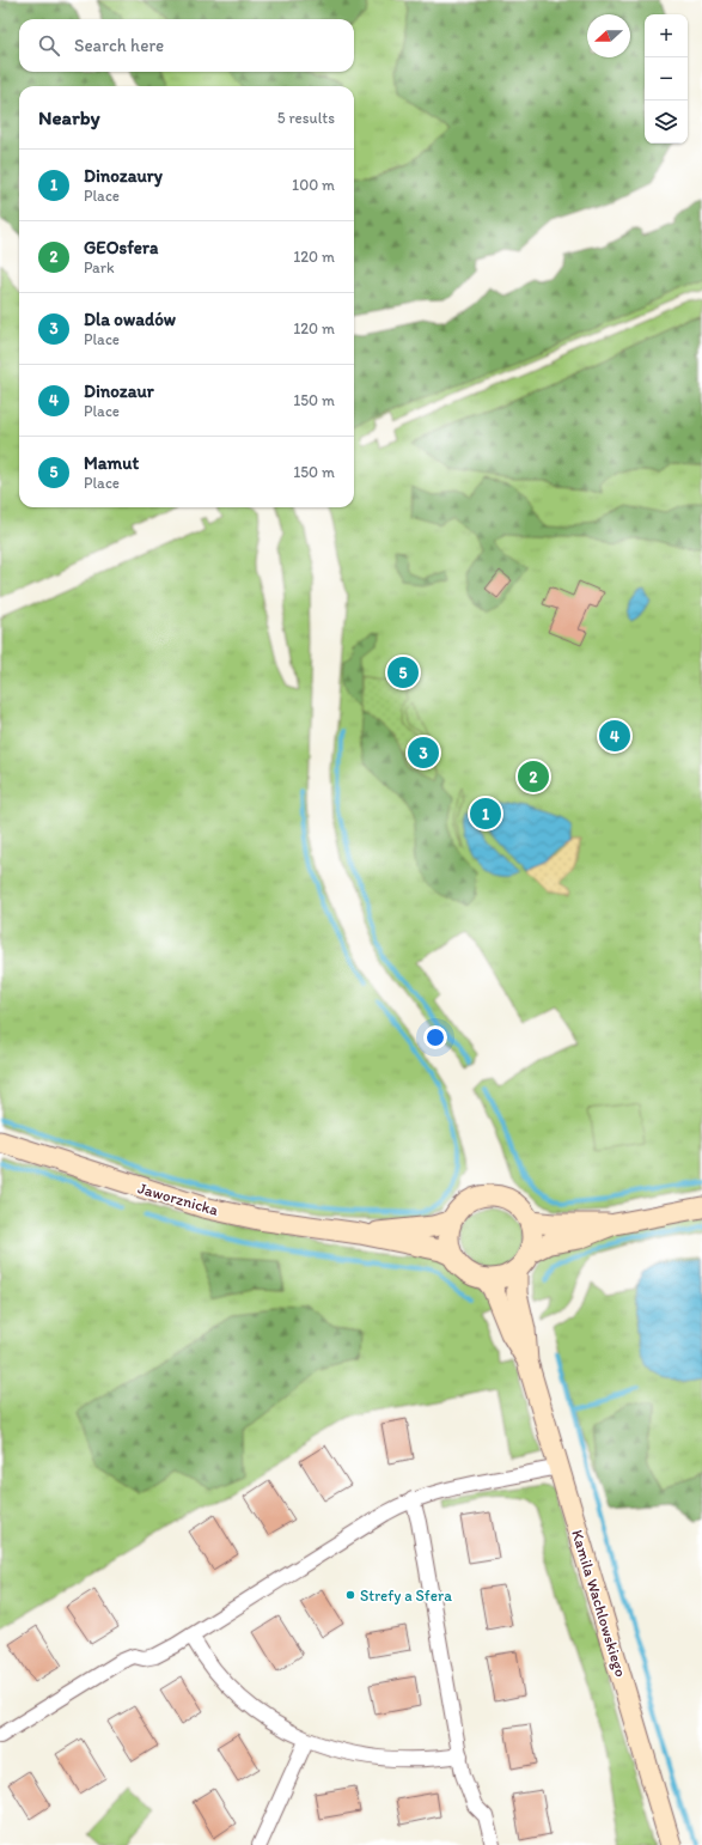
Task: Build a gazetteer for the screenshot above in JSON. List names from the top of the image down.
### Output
{
  "streets": {
    "street": ["Jaworznicka", "Kamila Wachlowskiego"]
  },
  "crossings": [
    ["Jaworznicka", "Kamila Wachlowskiego"]
  ],
  "places": ["Strefy a Sfera"],
  "north": "left",
  "page": {
    "map_buttons": ["+", "−"],
    "search": "Search here",
    "heading": ["Nearby", "5 results"],
    "list": [
      {
        "mark": "1",
        "name": "Dinozaury",
        "note": "Place",
        "value": "100 m"
      },
      {
        "mark": "2",
        "name": "GEOsfera",
        "note": "Park",
        "value": "120 m"
      },
      {
        "mark": "3",
        "name": "Dla owadów",
        "note": "Place",
        "value": "120 m"
      },
      {
        "mark": "4",
        "name": "Dinozaur",
        "note": "Place",
        "value": "150 m"
      },
      {
        "mark": "5",
        "name": "Mamut",
        "note": "Place",
        "value": "150 m"
      }
    ],
    "pins": [
      "5",
      "4",
      "3",
      "2",
      "1"
    ]
  }
}
